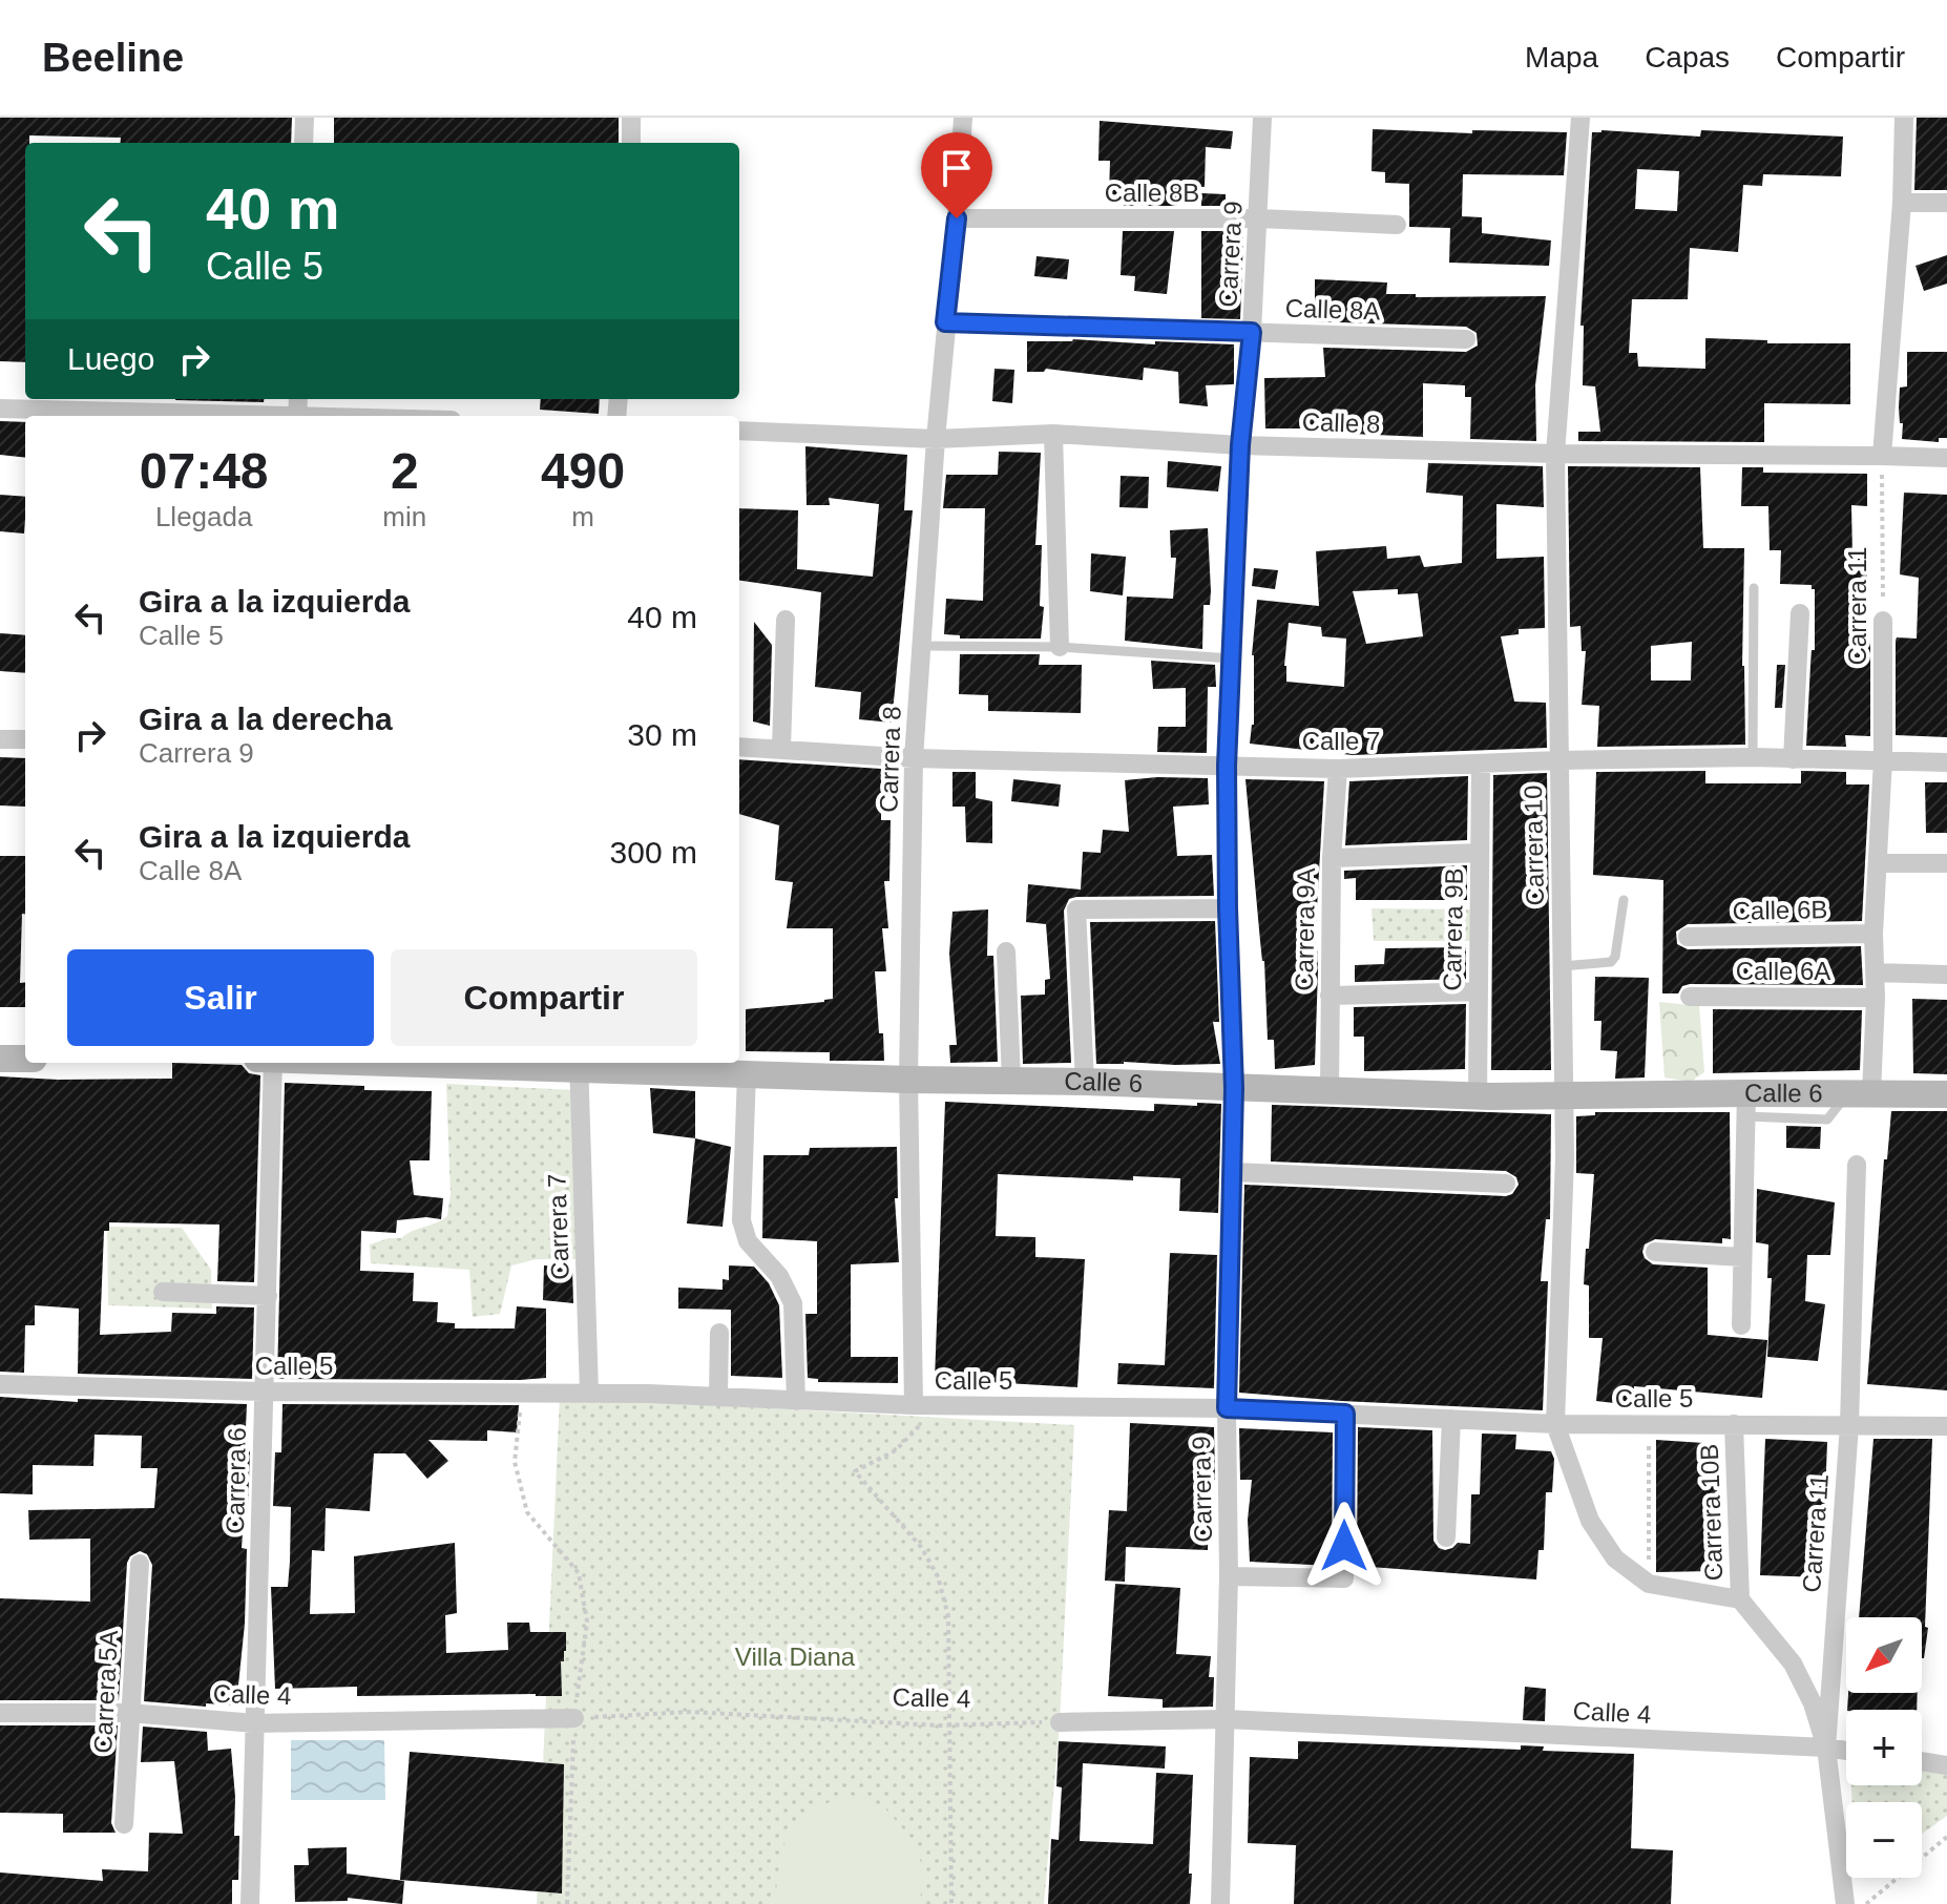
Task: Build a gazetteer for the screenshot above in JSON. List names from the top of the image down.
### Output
{
  "streets": {
    "main road": ["Calle 6"],
    "street": [
      "Calle 8B",
      "Carrera 9",
      "Calle 8A",
      "Calle 8",
      "Carrera 11",
      "Calle 7",
      "Carrera 8",
      "Carrera 10",
      "Calle 6B",
      "Carrera 9A",
      "Carrera 9B",
      "Calle 6A",
      "Carrera 7",
      "Calle 5",
      "Carrera 6",
      "Carrera 10B",
      "Carrera 5A",
      "Calle 4"
    ]
  },
  "crossings": [
    ["Calle 8B", "Carrera 9"],
    ["Calle 8B", "Carrera 8"],
    ["Carrera 9", "Calle 8A"],
    ["Carrera 9", "Calle 8"],
    ["Carrera 9", "Calle 7"],
    ["Carrera 9", "Calle 6"],
    ["Carrera 9", "Calle 5"],
    ["Carrera 9", "Calle 4"],
    ["Calle 8A", "Carrera 8"],
    ["Calle 8", "Carrera 11"],
    ["Calle 8", "Carrera 8"],
    ["Calle 8", "Carrera 10"],
    ["Carrera 11", "Calle 7"],
    ["Carrera 11", "Calle 6B"],
    ["Carrera 11", "Calle 6A"],
    ["Carrera 11", "Calle 6"],
    ["Carrera 11", "Calle 5"],
    ["Carrera 11", "Calle 4"],
    ["Calle 7", "Carrera 8"],
    ["Calle 7", "Carrera 10"],
    ["Calle 7", "Carrera 9A"],
    ["Calle 7", "Carrera 9B"],
    ["Carrera 8", "Calle 6"],
    ["Carrera 8", "Calle 5"],
    ["Carrera 10", "Calle 6"],
    ["Carrera 10", "Calle 5"],
    ["Carrera 9A", "Calle 6"],
    ["Carrera 9B", "Calle 6"],
    ["Calle 6", "Carrera 7"],
    ["Carrera 7", "Calle 5"],
    ["Calle 5", "Carrera 6"],
    ["Calle 5", "Carrera 10B"],
    ["Carrera 6", "Calle 4"],
    ["Carrera 5A", "Calle 4"]
  ],
  "parks": ["Villa Diana"],
  "north": "bottom left",
  "page": {
    "header": "Beeline",
    "nav": ["Mapa", "Capas", "Compartir"],
    "turn": ["40 m", "Calle 5"],
    "then": "Luego",
    "eta": [
      "07:48",
      "Llegada",
      "2",
      "min",
      "490",
      "m"
    ],
    "list": [
      {
        "name": "Gira a la izquierda",
        "note": "Calle 5",
        "value": "40 m"
      },
      {
        "name": "Gira a la derecha",
        "note": "Carrera 9",
        "value": "30 m"
      },
      {
        "name": "Gira a la izquierda",
        "note": "Calle 8A",
        "value": "300 m"
      }
    ],
    "buttons": ["Salir", "Compartir"],
    "map_buttons": ["+", "−"]
  }
}
